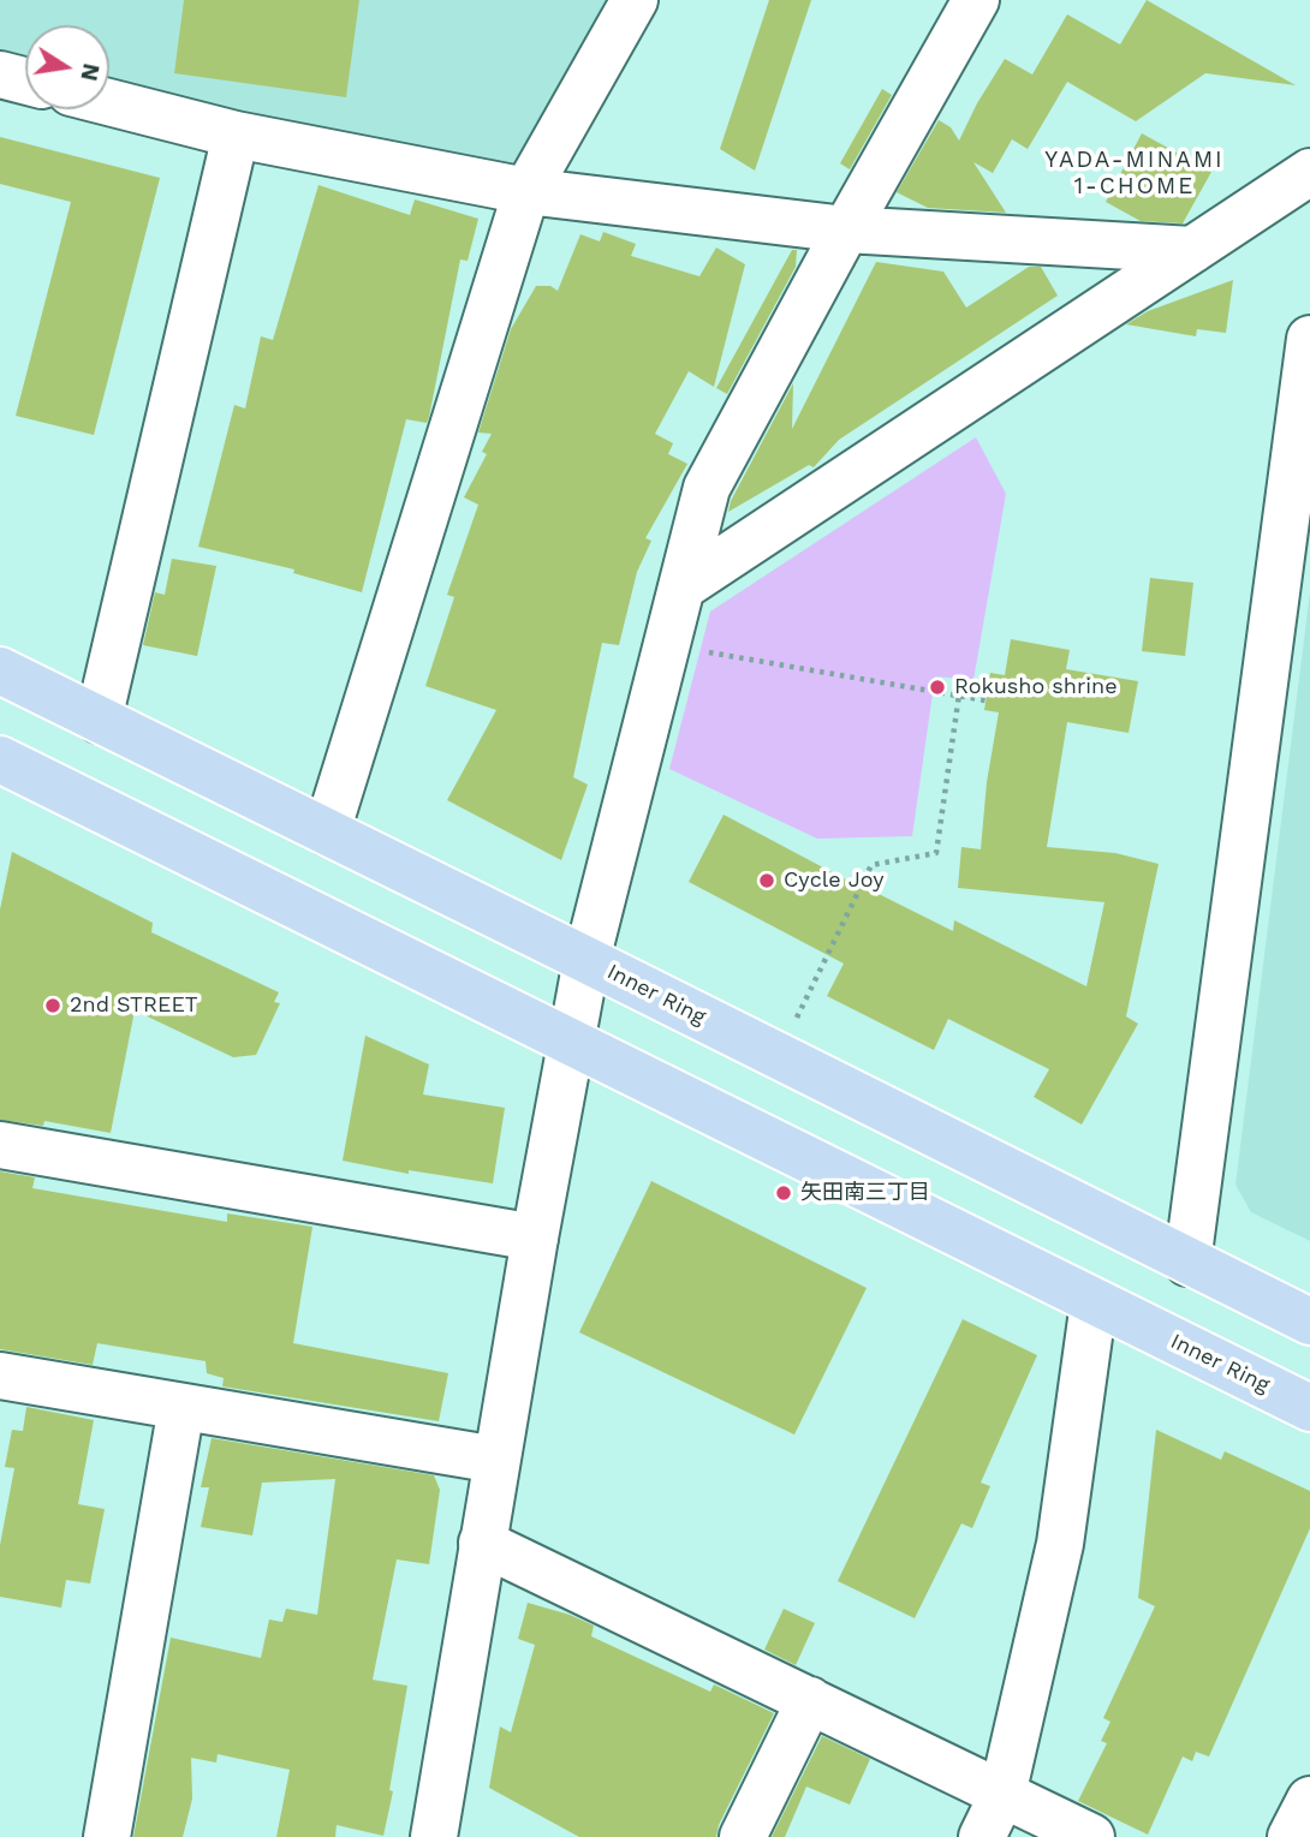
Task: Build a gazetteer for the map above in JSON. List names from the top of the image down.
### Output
{
  "streets": {
    "main road": ["Inner Ring"]
  },
  "districts": ["YADA-MINAMI 1-CHOME"],
  "places": [
    "Rokusho shrine",
    "Cycle Joy",
    "2nd STREET",
    "矢田南三丁目"
  ],
  "north": "right"
}
